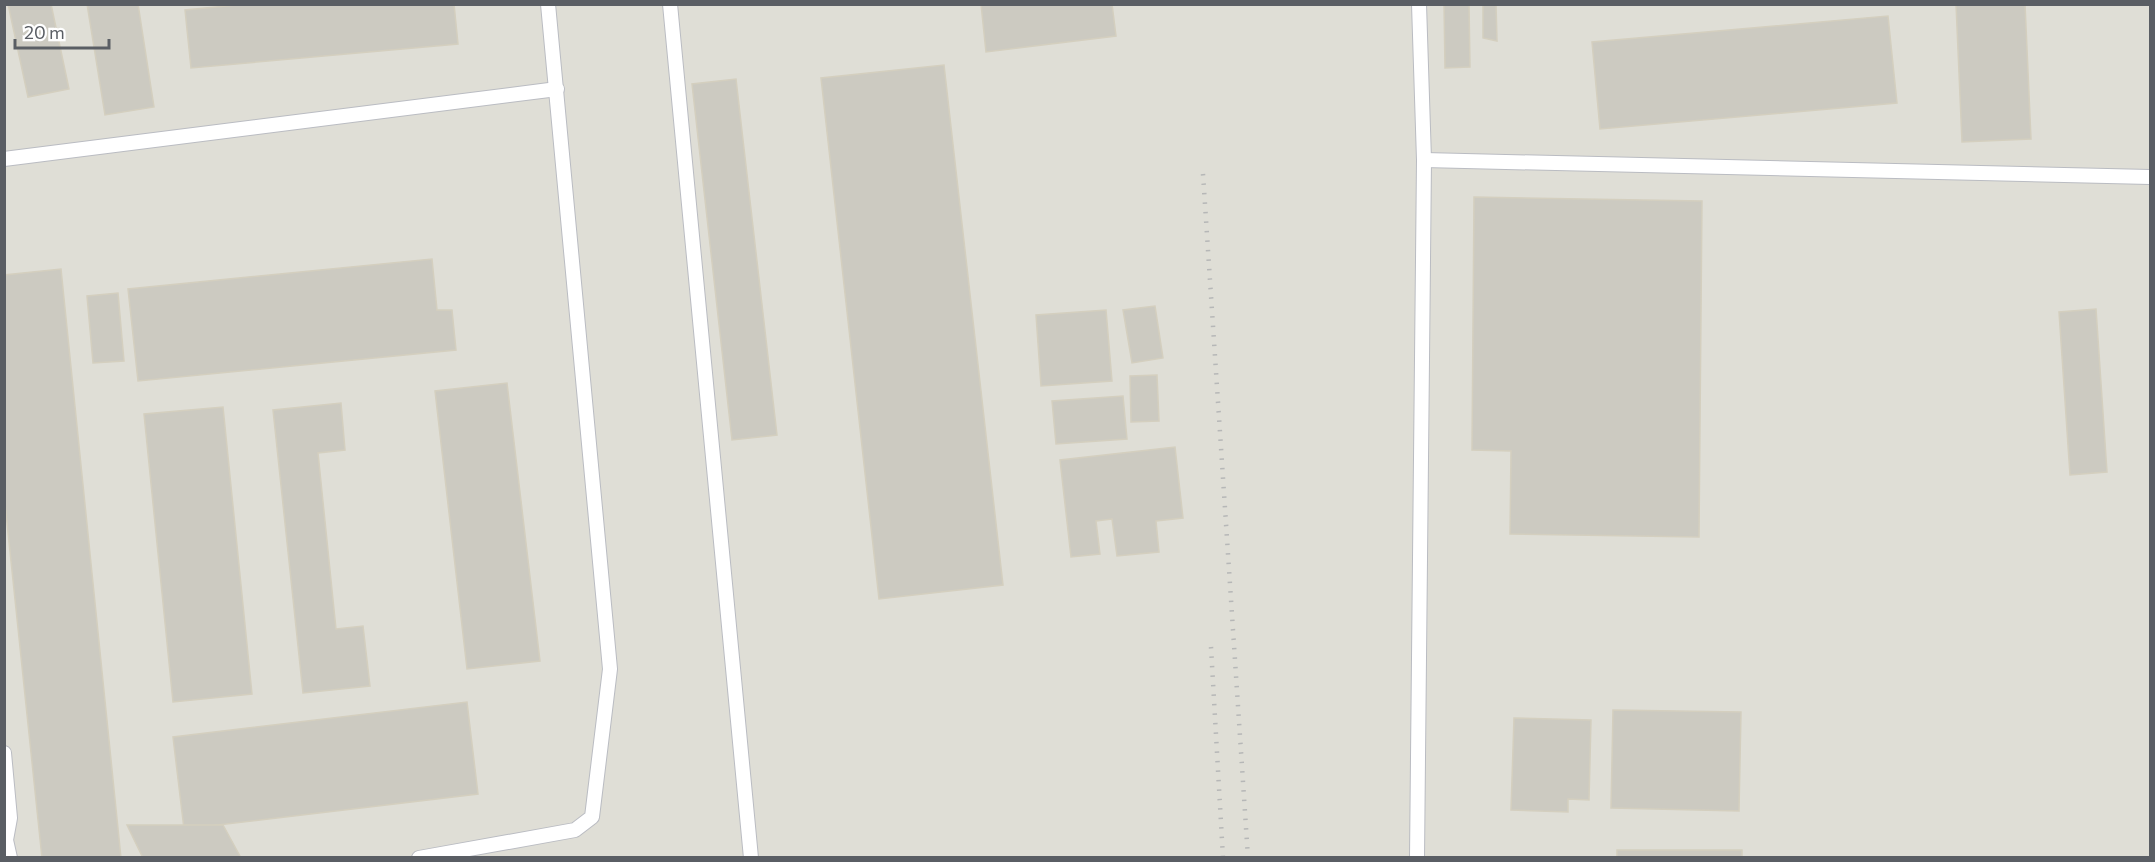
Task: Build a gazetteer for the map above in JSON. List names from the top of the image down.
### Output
{
  "scale_bar": "20 m"
}
